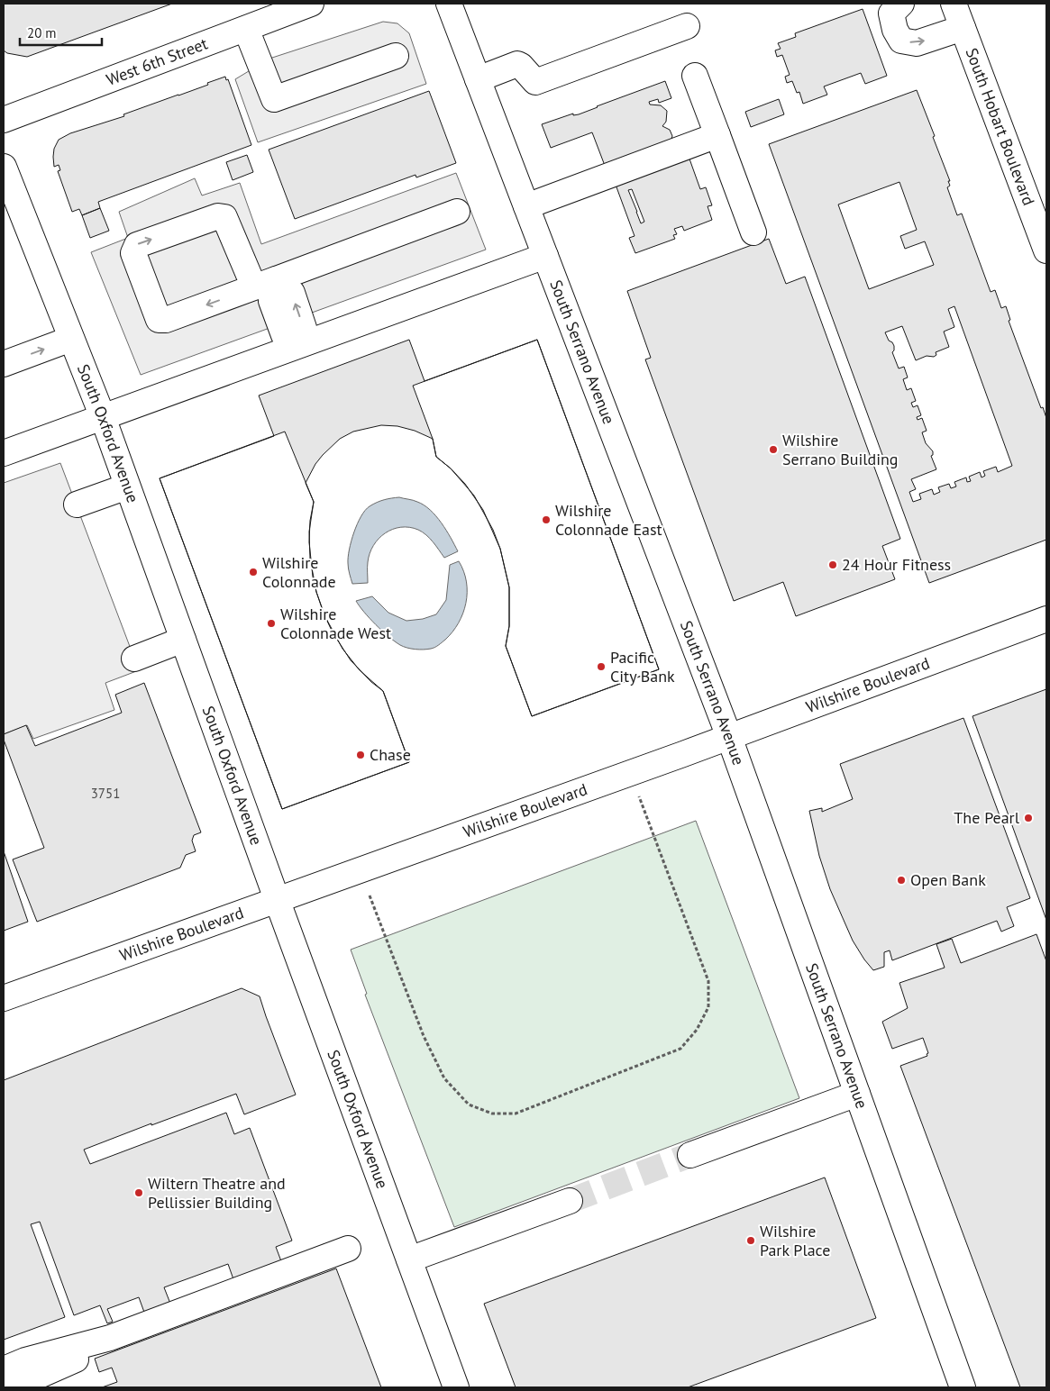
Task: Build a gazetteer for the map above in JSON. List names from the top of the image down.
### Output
{
  "streets": {
    "street": [
      "West 6th Street",
      "South Hobart Boulevard",
      "South Serrano Avenue",
      "South Oxford Avenue",
      "Wilshire Boulevard"
    ]
  },
  "crossings": [
    ["South Serrano Avenue", "Wilshire Boulevard"],
    ["South Oxford Avenue", "Wilshire Boulevard"]
  ],
  "places": [
    "Wilshire Serrano Building",
    "Wilshire Colonnade East",
    "24 Hour Fitness",
    "Wilshire Colonnade",
    "Wilshire Colonnade West",
    "Pacific City Bank",
    "Chase",
    "The Pearl",
    "Open Bank",
    "Wiltern Theatre and Pellissier Building",
    "Wilshire Park Place"
  ],
  "house_numbers": ["3751"],
  "scale_bar": "20 m"
}
